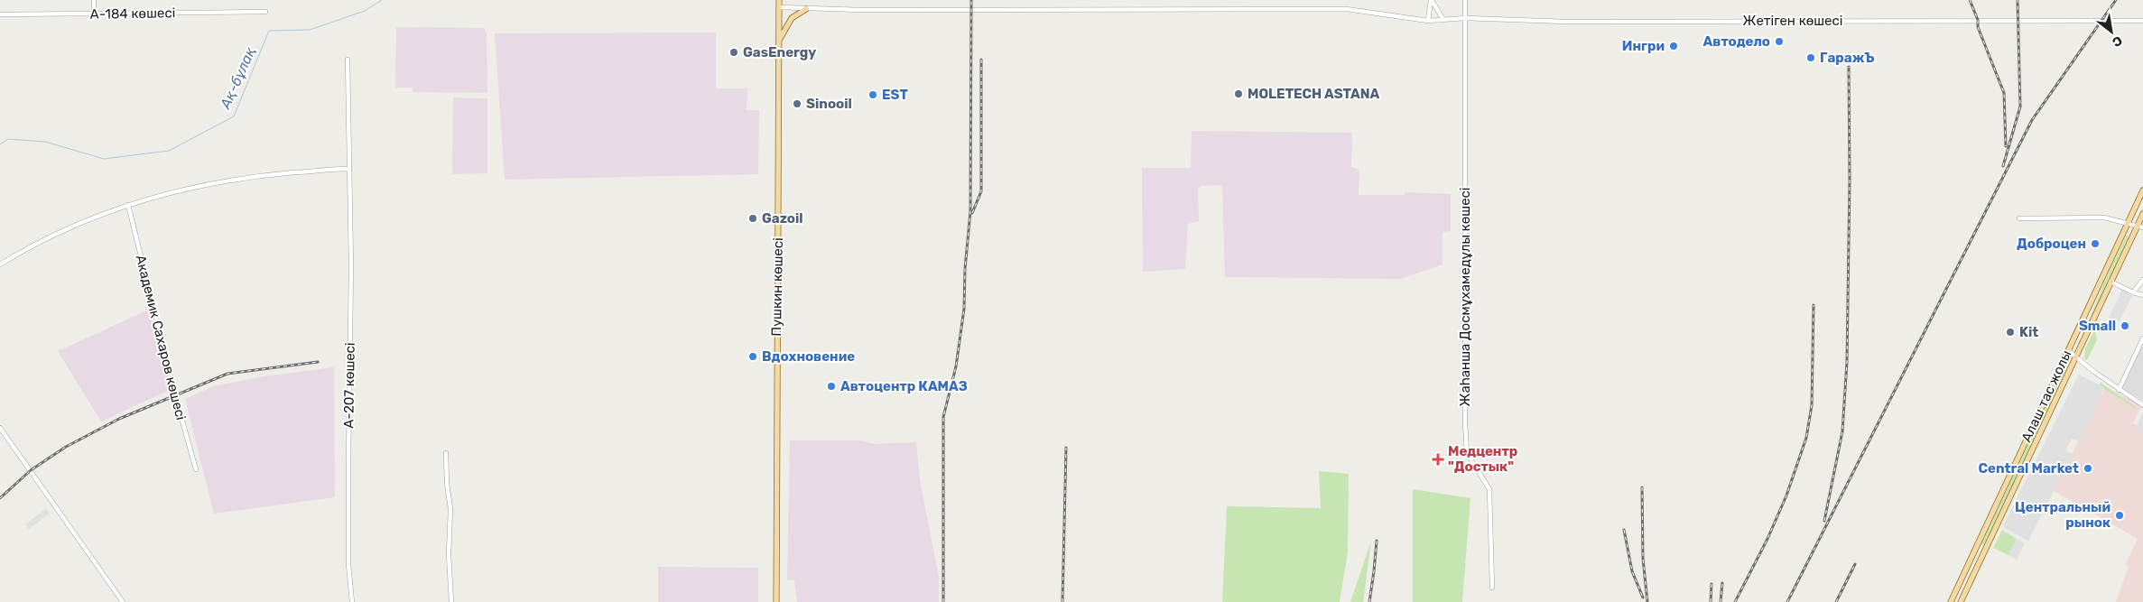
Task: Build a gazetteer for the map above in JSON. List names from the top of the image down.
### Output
{
  "streets": {
    "main road": ["Пушкин көшесі", "Алаш тас жолы"],
    "street": [
      "А-184 көшесі",
      "Жетіген көшесі",
      "Жаһанша Досмұхамедұлы көшесі",
      "Академик Сахаров көшесі",
      "А-207 көшесі"
    ]
  },
  "crossings": [
    ["Жетіген көшесі", "Пушкин көшесі"],
    ["Жетіген көшесі", "Жаһанша Досмұхамедұлы көшесі"]
  ],
  "water": ["Ақ-бұлақ"],
  "places": {
    "other": [
      "Автодело",
      "Ингри",
      "GasEnergy",
      "ГаражЪ",
      "MOLETECH ASTANA",
      "EST",
      "Sinooil",
      "Gazoil",
      "Доброцен",
      "Small",
      "Kit",
      "Вдохновение",
      "Автоцентр КАМАЗ",
      "Central Market",
      "Центральный рынок"
    ],
    "health": ["Медцентр \"Достык\""]
  },
  "north": "bottom right"
}
